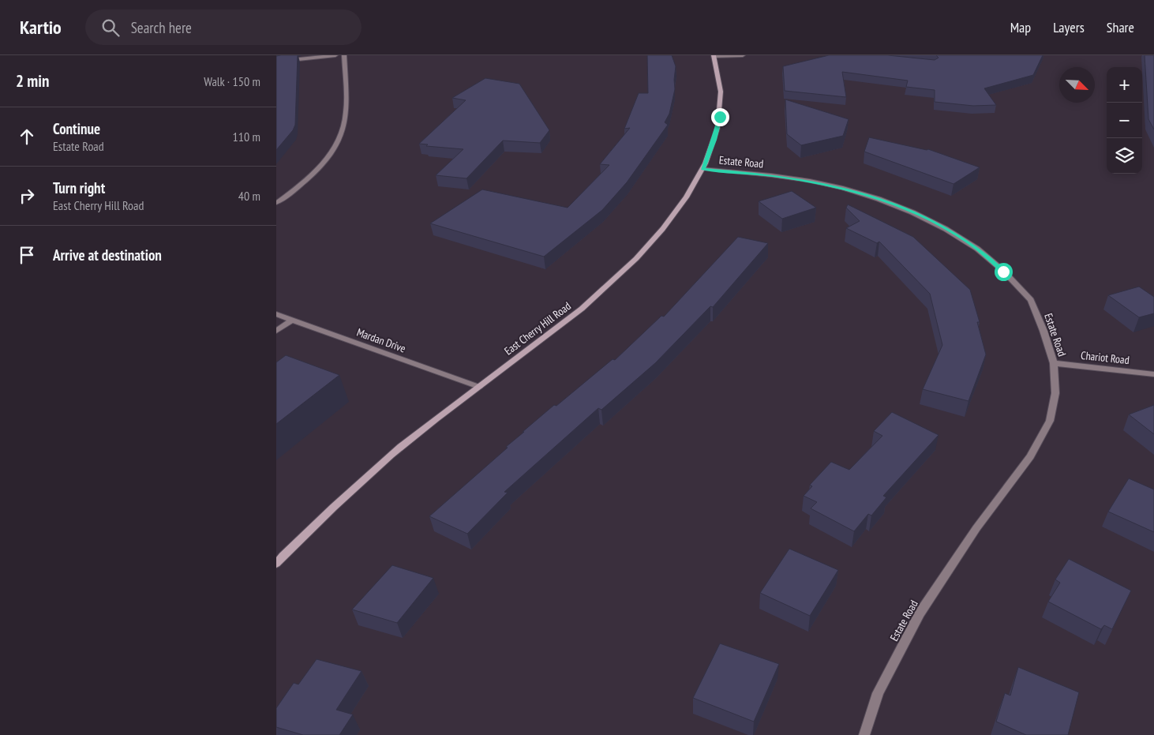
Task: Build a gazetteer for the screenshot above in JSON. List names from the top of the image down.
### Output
{
  "streets": {
    "main road": ["East Cherry Hill Road"],
    "street": ["Estate Road", "Mardan Drive", "Chariot Road"]
  },
  "crossings": [
    ["Estate Road", "East Cherry Hill Road"],
    ["Estate Road", "Chariot Road"],
    ["East Cherry Hill Road", "Mardan Drive"]
  ],
  "north": "bottom right",
  "page": {
    "header": "Kartio",
    "search": "Search here",
    "nav": ["Map", "Layers", "Share"],
    "heading": ["2 min", "Walk · 150 m"],
    "map_buttons": ["+", "−"],
    "list": [
      ["Continue", "Estate Road", "110 m"],
      ["Turn right", "East Cherry Hill Road", "40 m"],
      "Arrive at destination"
    ]
  }
}
